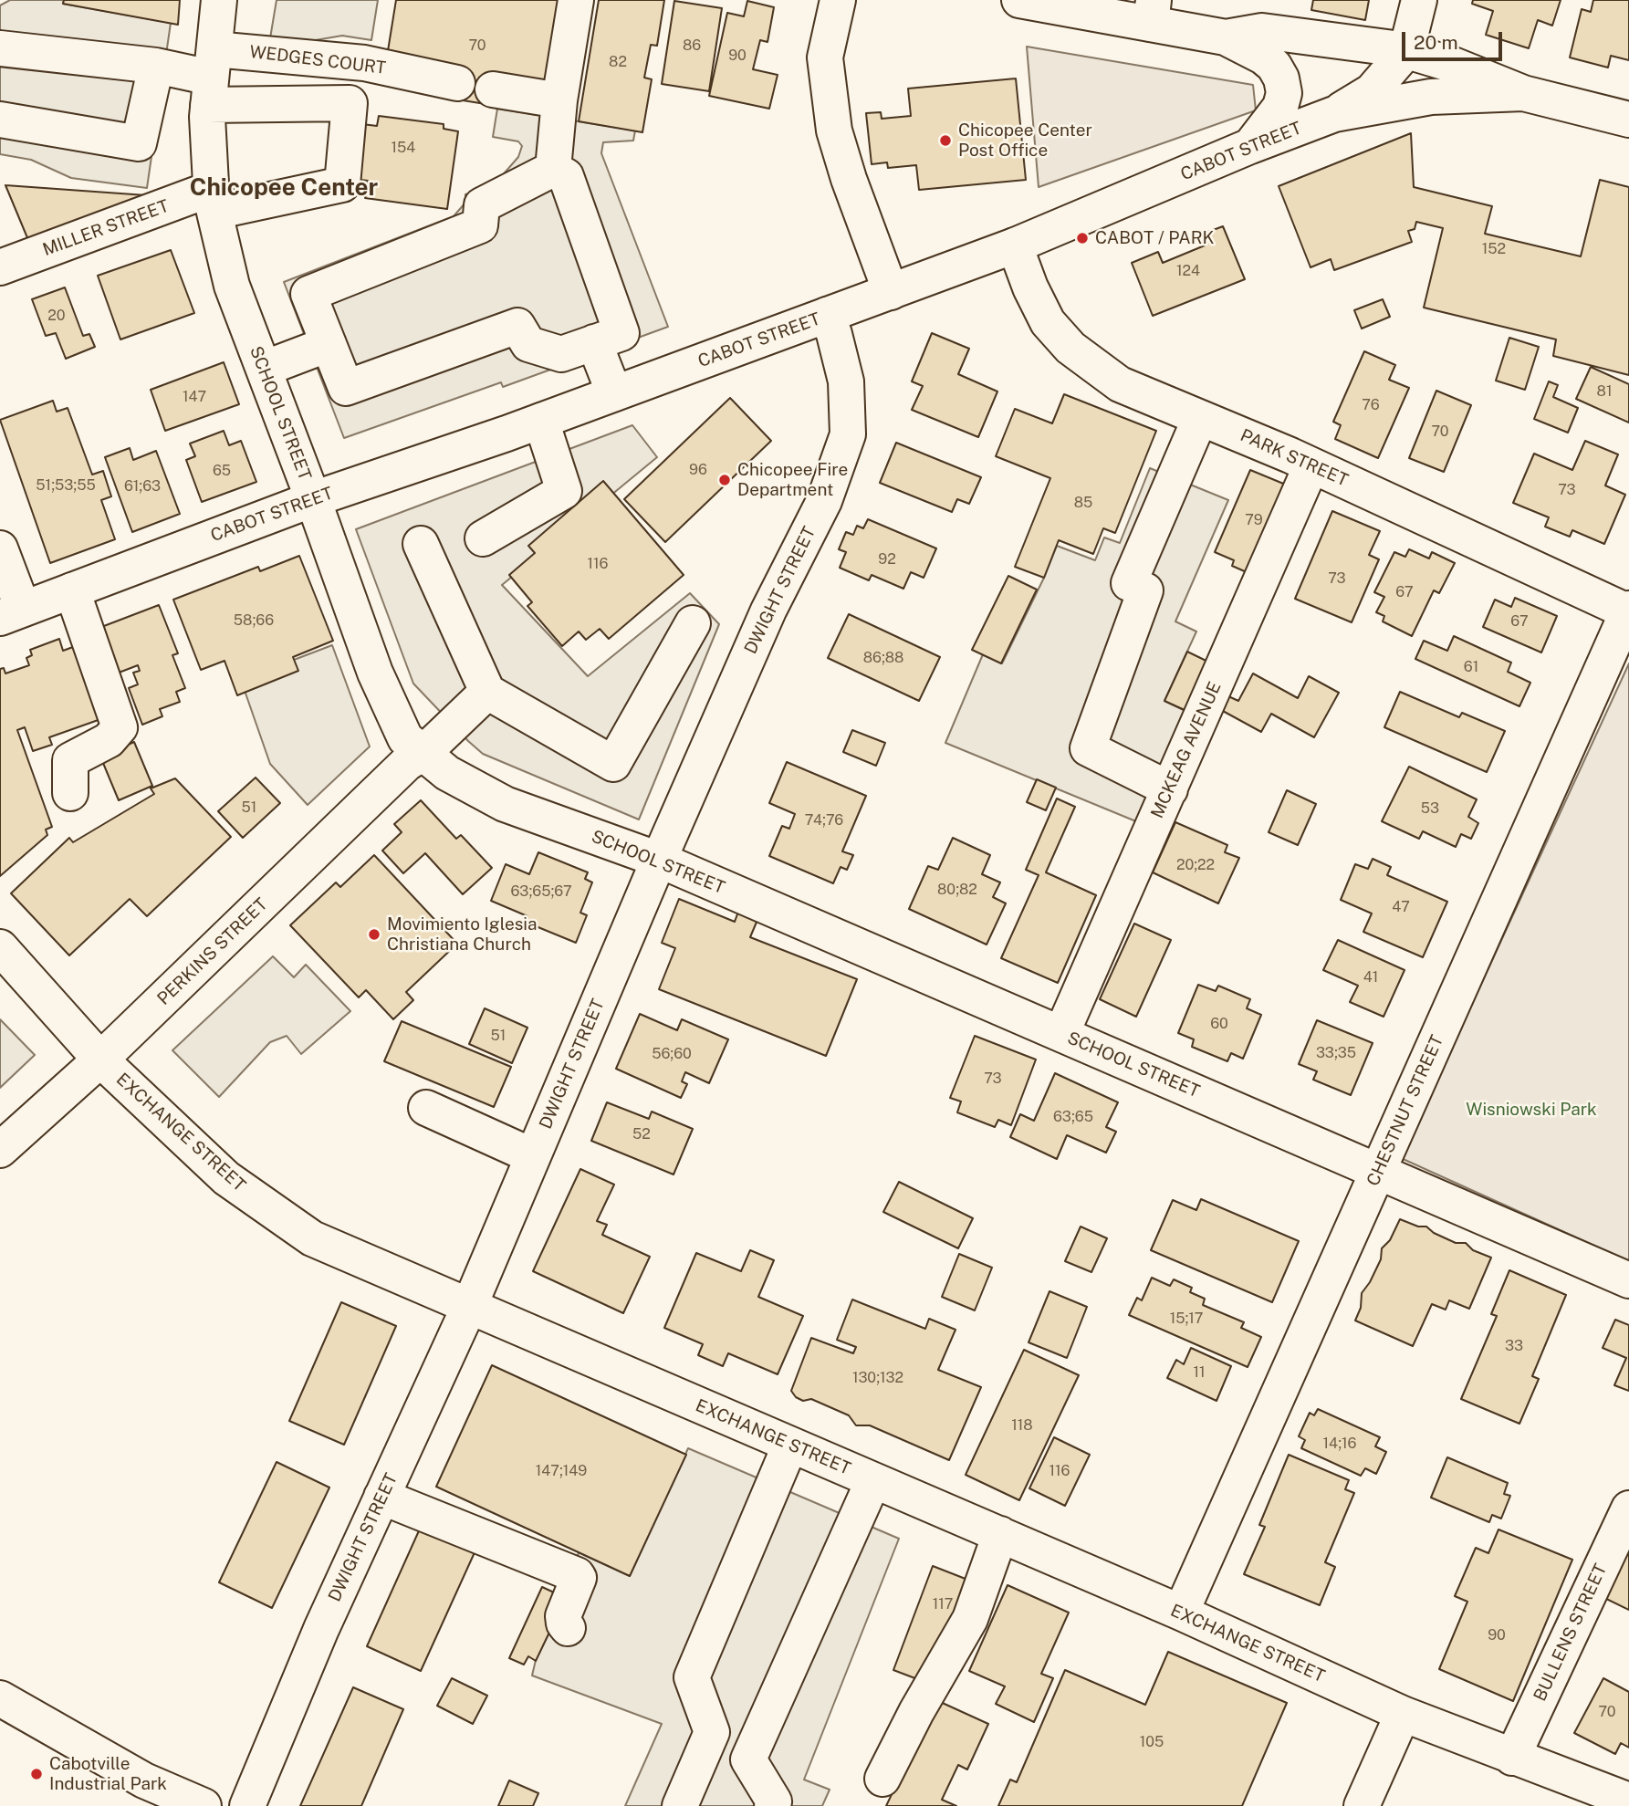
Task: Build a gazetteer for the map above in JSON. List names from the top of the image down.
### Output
{
  "streets": {
    "street": [
      "WEDGES COURT",
      "CABOT STREET",
      "MILLER STREET",
      "SCHOOL STREET",
      "PARK STREET",
      "DWIGHT STREET",
      "MCKEAG AVENUE",
      "PERKINS STREET",
      "CHESTNUT STREET",
      "EXCHANGE STREET",
      "BULLENS STREET"
    ]
  },
  "crossings": [
    ["WEDGES COURT", "MILLER STREET"],
    ["WEDGES COURT", "SCHOOL STREET"],
    ["CABOT STREET", "SCHOOL STREET"],
    ["CABOT STREET", "PARK STREET"],
    ["CABOT STREET", "DWIGHT STREET"],
    ["MILLER STREET", "SCHOOL STREET"],
    ["SCHOOL STREET", "DWIGHT STREET"],
    ["SCHOOL STREET", "MCKEAG AVENUE"],
    ["SCHOOL STREET", "PERKINS STREET"],
    ["SCHOOL STREET", "CHESTNUT STREET"],
    ["PARK STREET", "MCKEAG AVENUE"],
    ["PARK STREET", "CHESTNUT STREET"],
    ["DWIGHT STREET", "EXCHANGE STREET"],
    ["PERKINS STREET", "EXCHANGE STREET"],
    ["CHESTNUT STREET", "EXCHANGE STREET"],
    ["EXCHANGE STREET", "BULLENS STREET"]
  ],
  "districts": ["Chicopee Center"],
  "parks": ["Wisniowski Park"],
  "places": [
    "Chicopee Center Post Office",
    "CABOT / PARK",
    "Chicopee Fire Department",
    "Movimiento Iglesia Christiana Church",
    "Cabotville Industrial Park"
  ],
  "house_numbers": [
    "70",
    "86",
    "90",
    "82",
    "154",
    "152",
    "124",
    "20",
    "81",
    "147",
    "76",
    "70",
    "96",
    "65",
    "51;53;55",
    "61;63",
    "73",
    "85",
    "79",
    "92",
    "116",
    "73",
    "67",
    "58;66",
    "67",
    "86;88",
    "61",
    "51",
    "53",
    "74;76",
    "20;22",
    "80;82",
    "63;65;67",
    "47",
    "41",
    "60",
    "51",
    "33;35",
    "56;60",
    "73",
    "63;65",
    "52",
    "15;17",
    "33",
    "11",
    "130;132",
    "118",
    "14;16",
    "147;149",
    "116",
    "117",
    "90",
    "70",
    "105"
  ],
  "scale_bar": "20 m"
}
